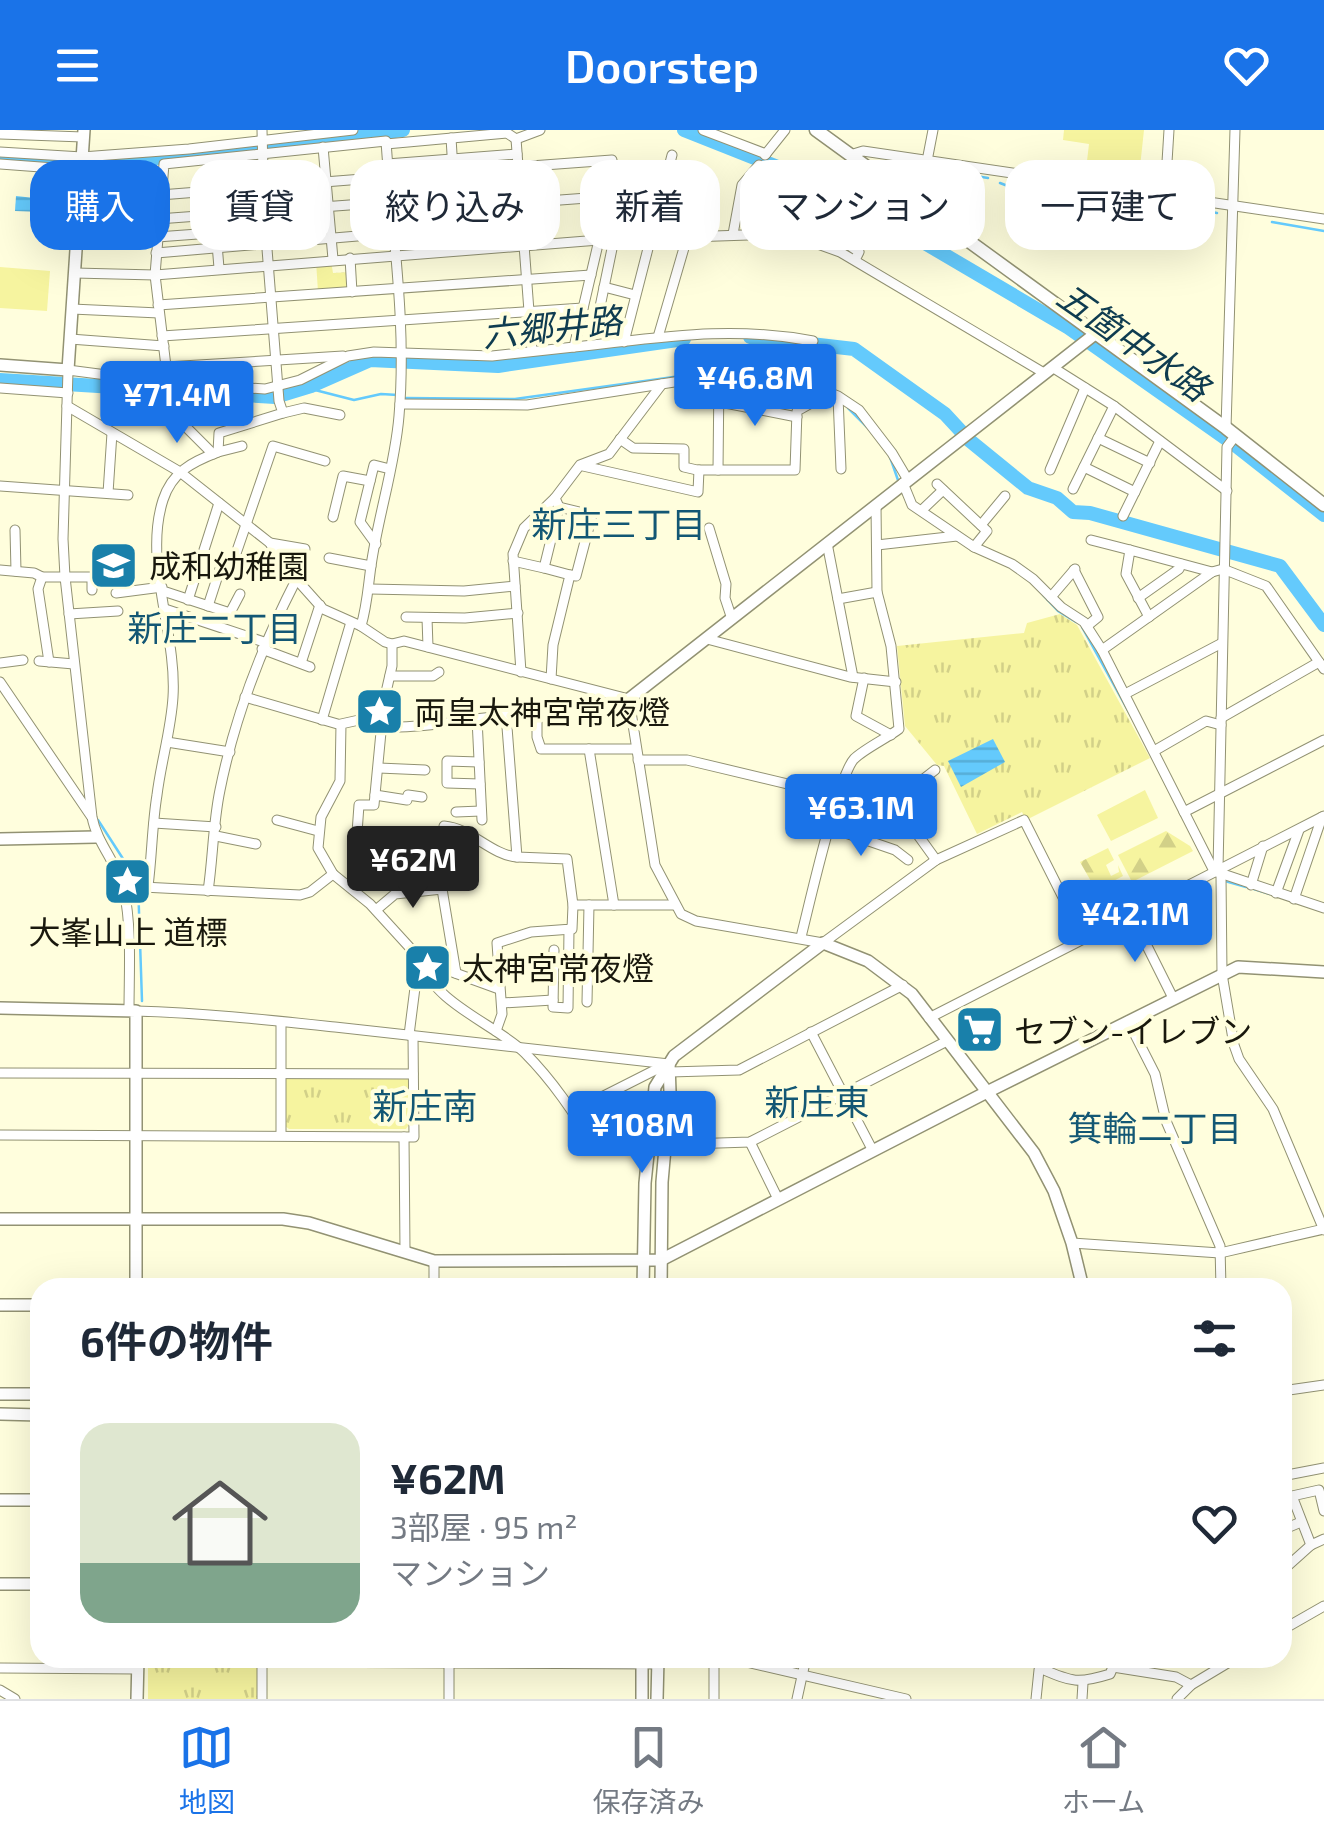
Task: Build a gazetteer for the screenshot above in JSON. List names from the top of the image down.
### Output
{
  "districts": [
    "新庄三丁目",
    "新庄二丁目",
    "新庄東",
    "新庄南",
    "箕輪二丁目"
  ],
  "water": ["六郷井路", "五箇中水路"],
  "places": {
    "school or university": ["成和幼稚園"],
    "place": ["両皇太神宮常夜燈", "大峯山上 道標", "太神宮常夜燈"],
    "supermarket": ["セブン-イレブン"]
  },
  "page": {
    "header": "Doorstep",
    "chip": [
      "購入",
      "賃貸",
      "絞り込み",
      "新着",
      "マンション",
      "一戸建て"
    ],
    "price": [
      "¥46.8M",
      "¥71.4M",
      "¥63.1M",
      "¥62M",
      "¥42.1M",
      "¥108M"
    ],
    "heading": "6件の物件",
    "list": [
      {
        "name": "¥62M",
        "note": "3部屋 · 95 m² · マンション"
      }
    ],
    "tabs": ["地図", "保存済み", "ホーム"]
  }
}
